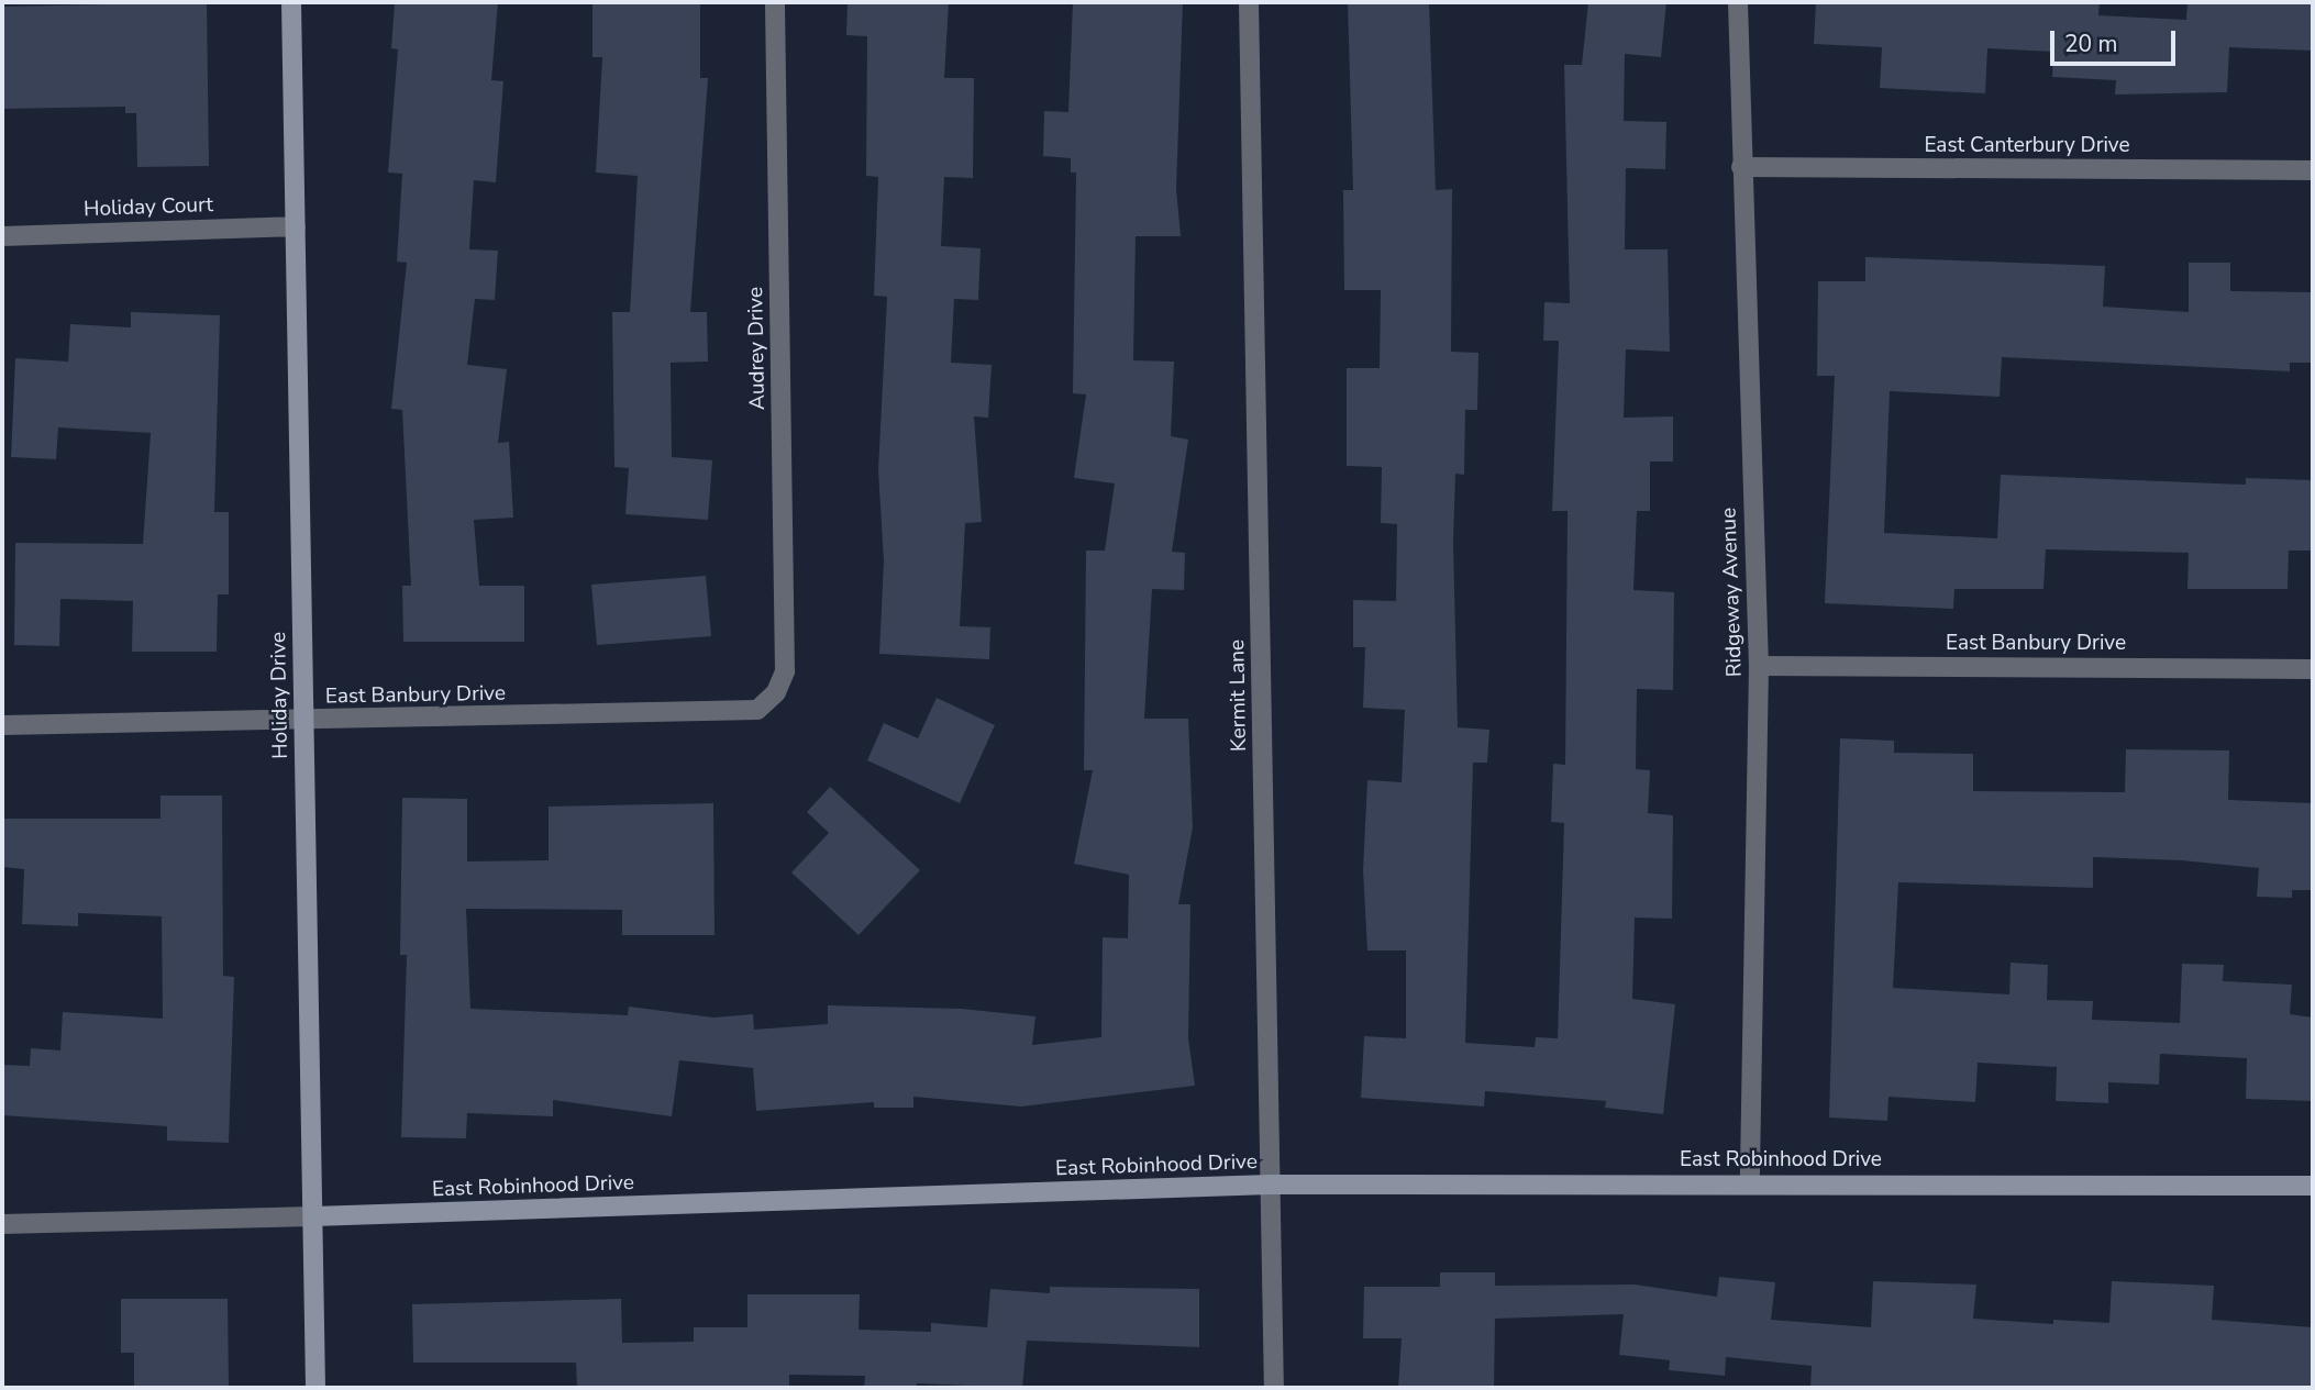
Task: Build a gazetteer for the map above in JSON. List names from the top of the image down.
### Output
{
  "streets": {
    "street": [
      "East Canterbury Drive",
      "Holiday Court",
      "Audrey Drive",
      "Ridgeway Avenue",
      "East Banbury Drive",
      "Holiday Drive",
      "Kermit Lane",
      "East Robinhood Drive"
    ]
  },
  "crossings": [
    ["East Canterbury Drive", "Ridgeway Avenue"],
    ["Holiday Court", "Holiday Drive"],
    ["Audrey Drive", "East Banbury Drive"],
    ["Ridgeway Avenue", "East Banbury Drive"],
    ["Ridgeway Avenue", "East Robinhood Drive"],
    ["East Banbury Drive", "Holiday Drive"],
    ["Holiday Drive", "East Robinhood Drive"],
    ["Kermit Lane", "East Robinhood Drive"]
  ],
  "scale_bar": "20 m"
}
